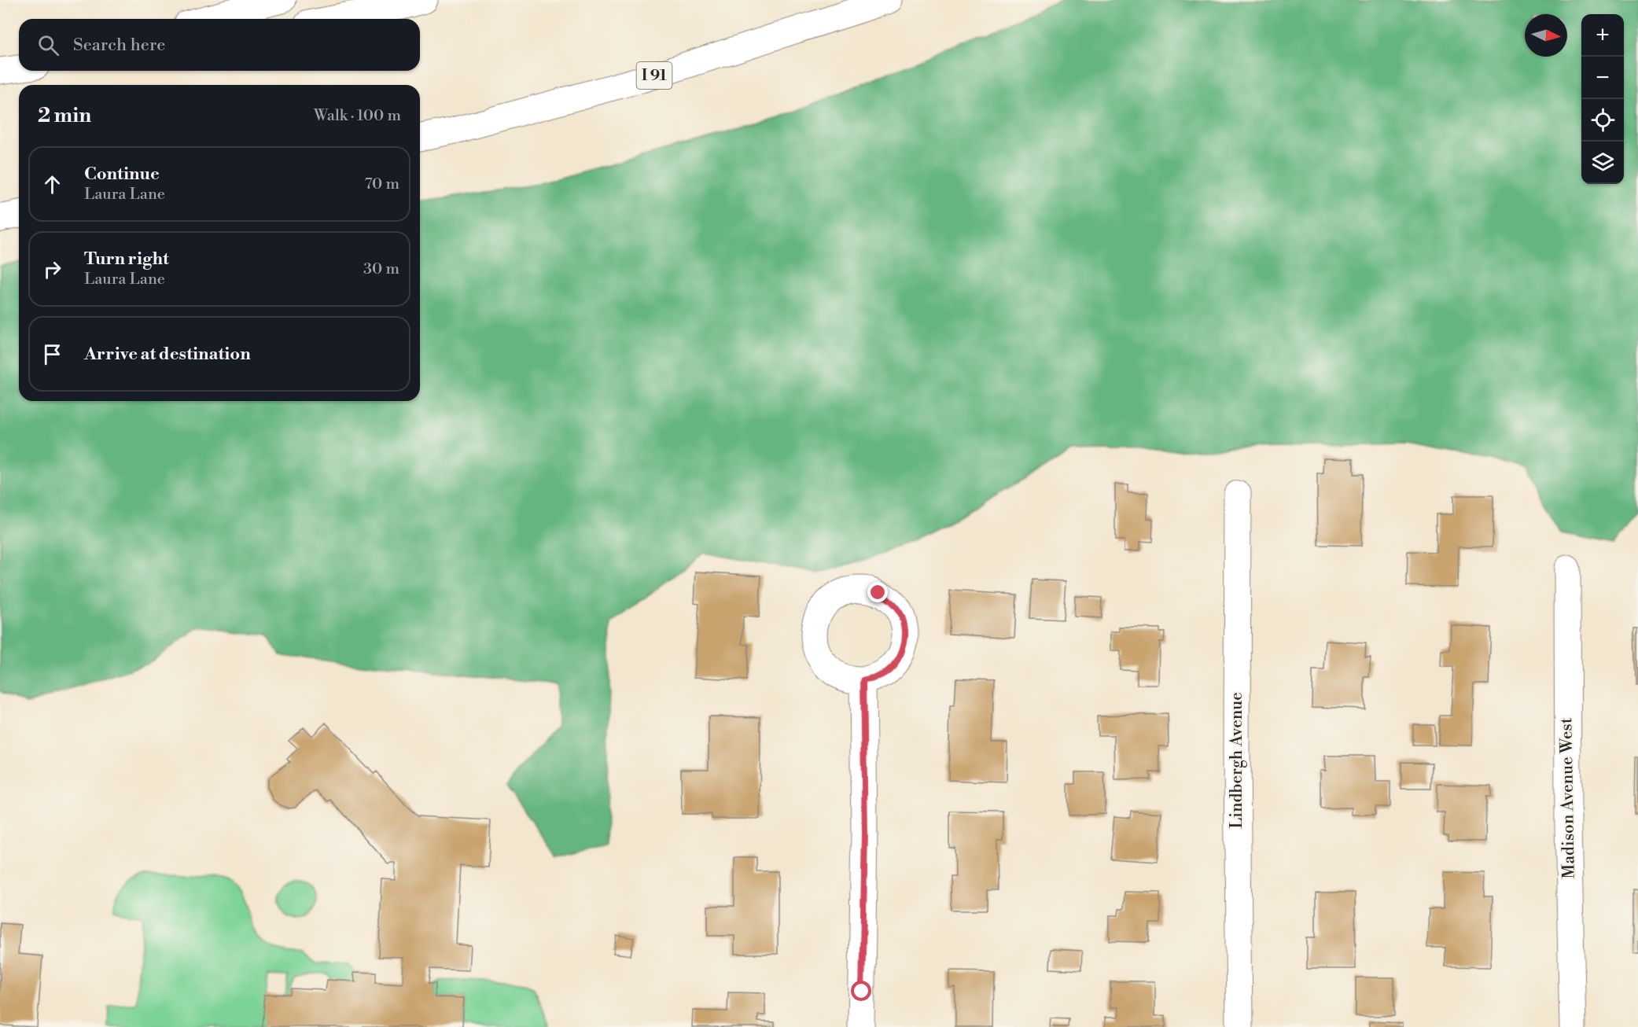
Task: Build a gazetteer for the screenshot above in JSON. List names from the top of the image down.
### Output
{
  "streets": {
    "main road": ["I 91", "Lindbergh Avenue", "Madison Avenue West"]
  },
  "north": "right",
  "page": {
    "map_buttons": ["+", "−"],
    "search": "Search here",
    "heading": ["2 min", "Walk · 100 m"],
    "list": [
      ["Continue", "Laura Lane", "70 m"],
      ["Turn right", "Laura Lane", "30 m"],
      "Arrive at destination"
    ]
  }
}
